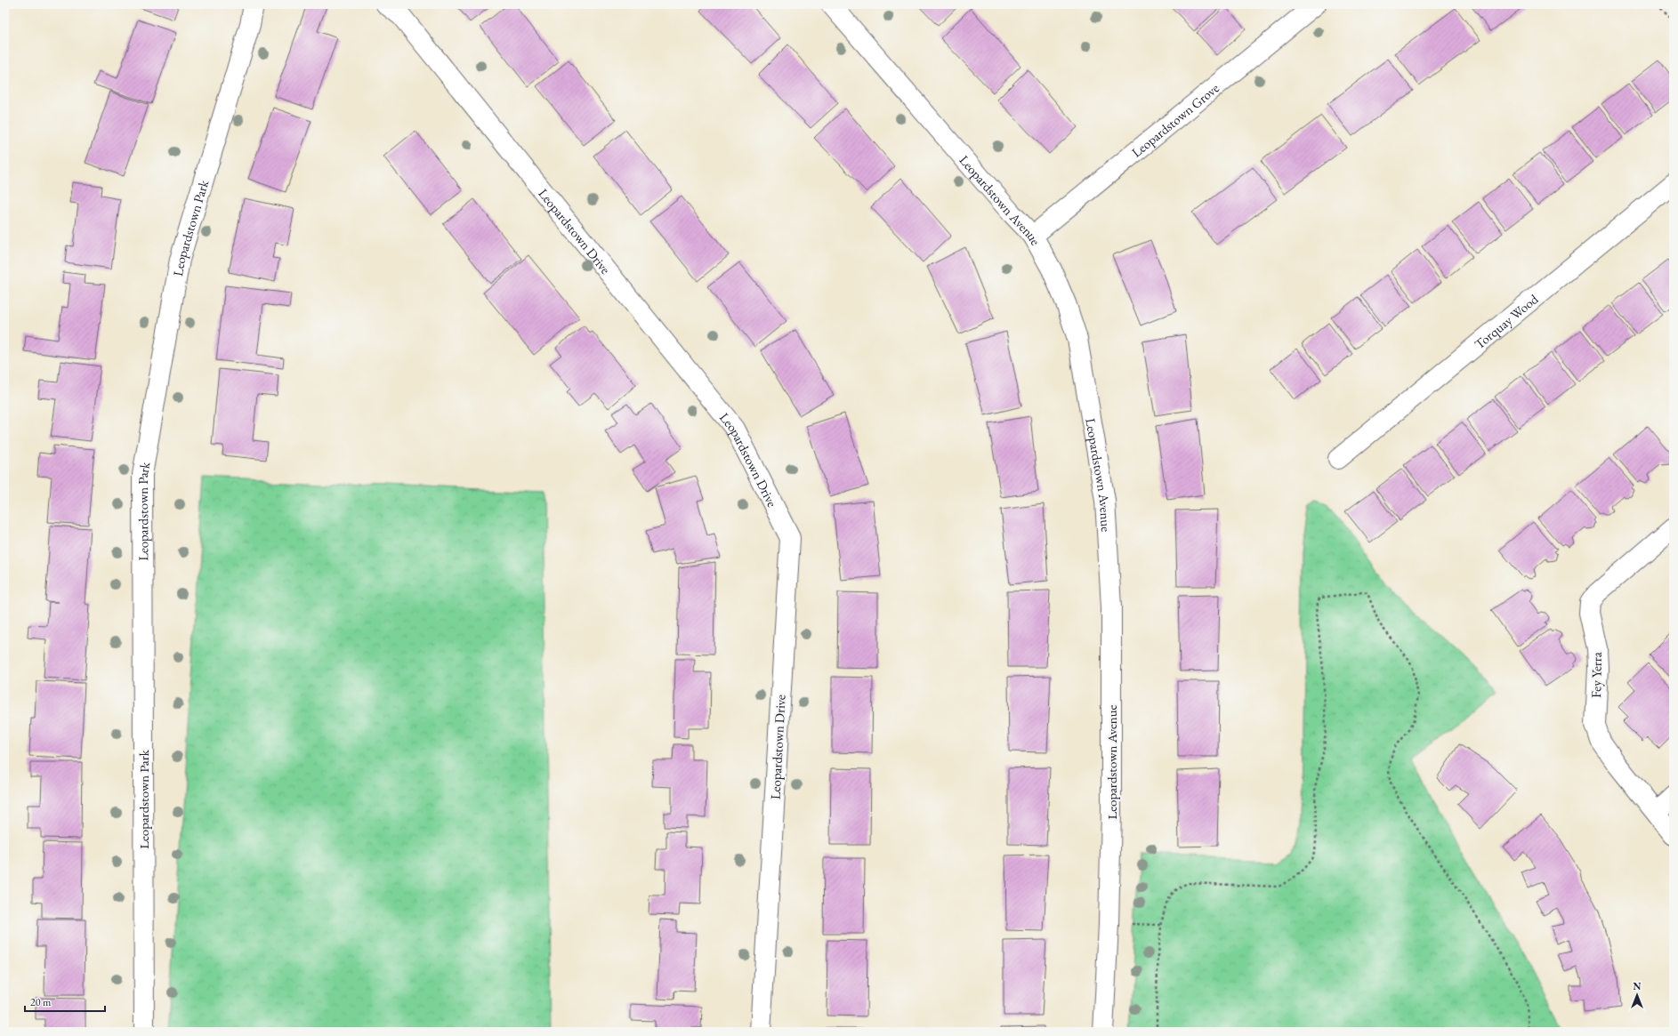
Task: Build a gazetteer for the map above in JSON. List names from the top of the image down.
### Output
{
  "streets": {
    "street": [
      "Leopardstown Grove",
      "Leopardstown Avenue",
      "Leopardstown Park",
      "Leopardstown Drive",
      "Torquay Wood",
      "Fey Yerra"
    ]
  },
  "crossings": [
    ["Leopardstown Grove", "Leopardstown Avenue"]
  ],
  "scale_bar": "20 m",
  "north": "top"
}
